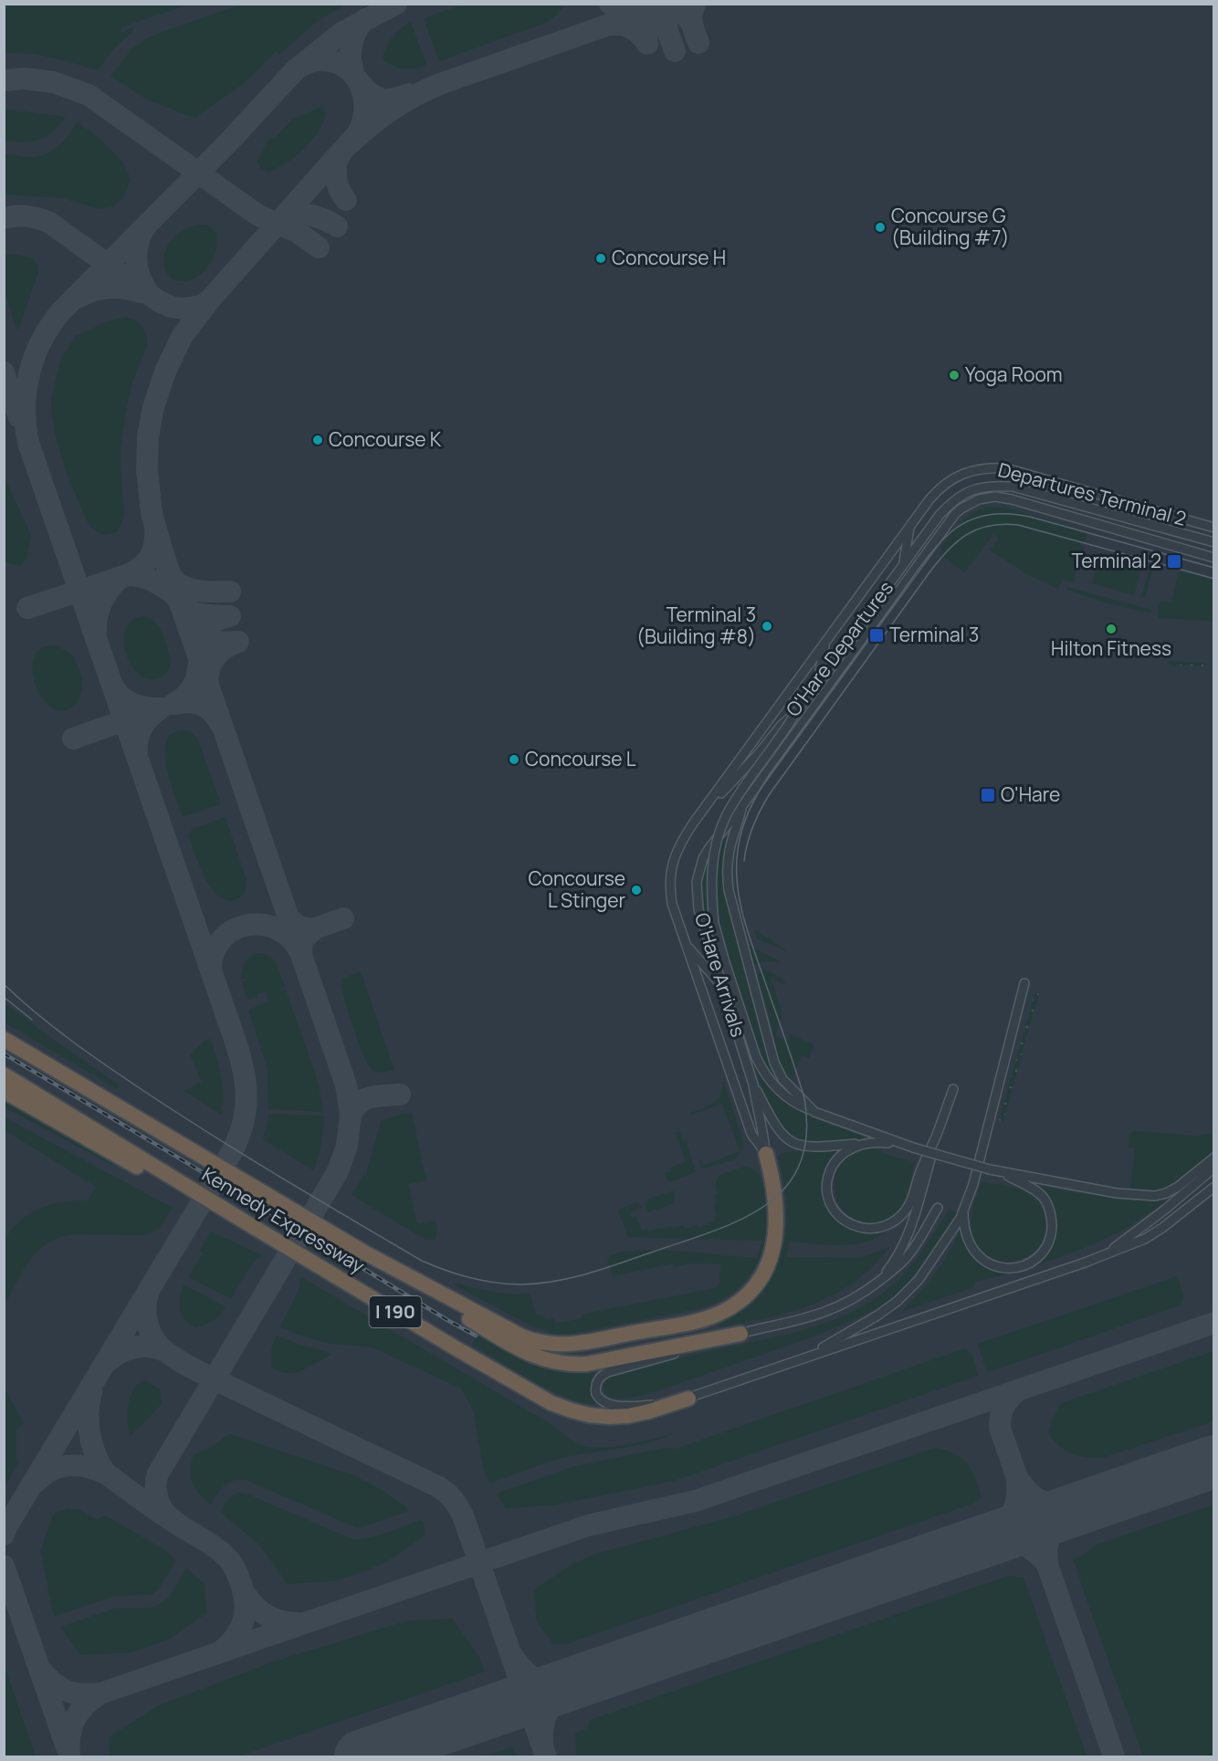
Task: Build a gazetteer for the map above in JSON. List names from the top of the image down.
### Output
{
  "streets": {
    "highway": ["Kennedy Expressway", "I 190"],
    "street": ["Departures Terminal 2", "O'Hare Departures", "O'Hare Arrivals"]
  },
  "places": {
    "other": [
      "Concourse G (Building #7)",
      "Concourse H",
      "Yoga Room",
      "Concourse K",
      "Terminal 3 (Building #8)",
      "Hilton Fitness",
      "Concourse L",
      "Concourse L Stinger"
    ],
    "transit": ["Terminal 2", "Terminal 3", "O'Hare"]
  }
}
